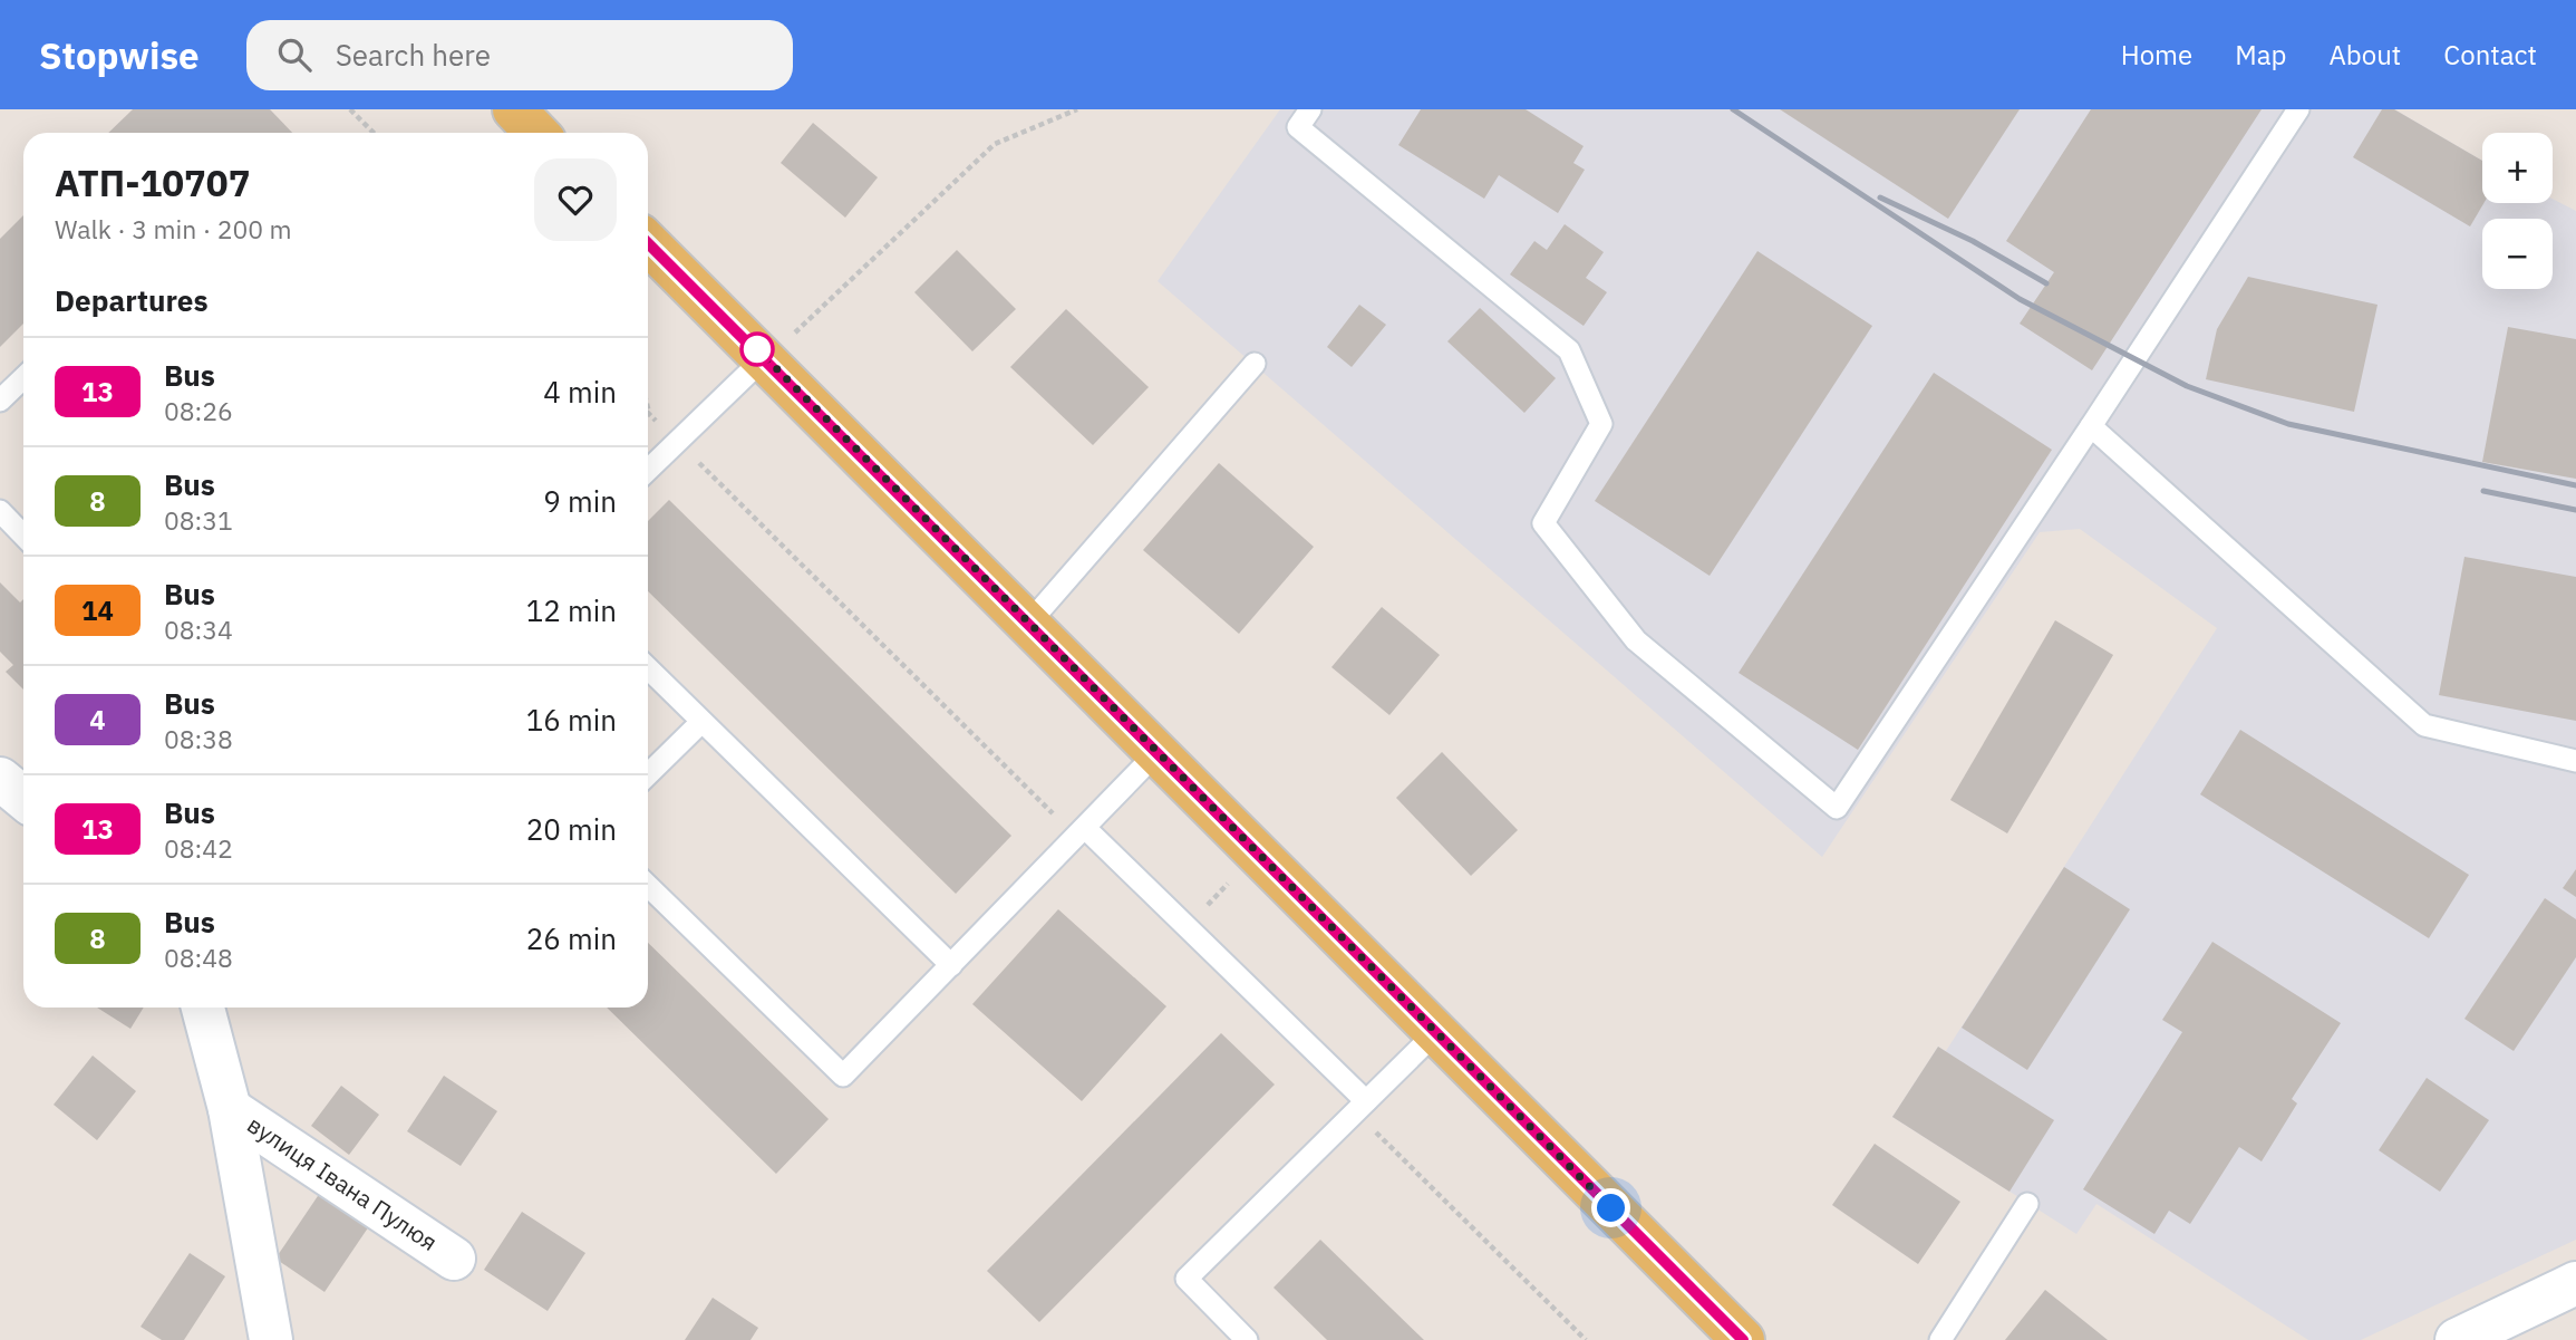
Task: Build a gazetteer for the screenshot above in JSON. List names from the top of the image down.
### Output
{
  "streets": {
    "street": ["вулиця Івана Пулюя"]
  },
  "lines": ["bus line 13"],
  "page": {
    "header": "Stopwise",
    "search": "Search here",
    "nav": [
      "Home",
      "Map",
      "About",
      "Contact"
    ],
    "map_buttons": ["+", "−"],
    "heading": [
      ["АТП-10707", "Walk · 3 min · 200 m"],
      "Departures"
    ],
    "list": [
      {
        "mark": "13",
        "name": "Bus",
        "note": "08:26",
        "value": "4 min"
      },
      {
        "mark": "8",
        "name": "Bus",
        "note": "08:31",
        "value": "9 min"
      },
      {
        "mark": "14",
        "name": "Bus",
        "note": "08:34",
        "value": "12 min"
      },
      {
        "mark": "4",
        "name": "Bus",
        "note": "08:38",
        "value": "16 min"
      },
      {
        "mark": "13",
        "name": "Bus",
        "note": "08:42",
        "value": "20 min"
      },
      {
        "mark": "8",
        "name": "Bus",
        "note": "08:48",
        "value": "26 min"
      }
    ]
  }
}
